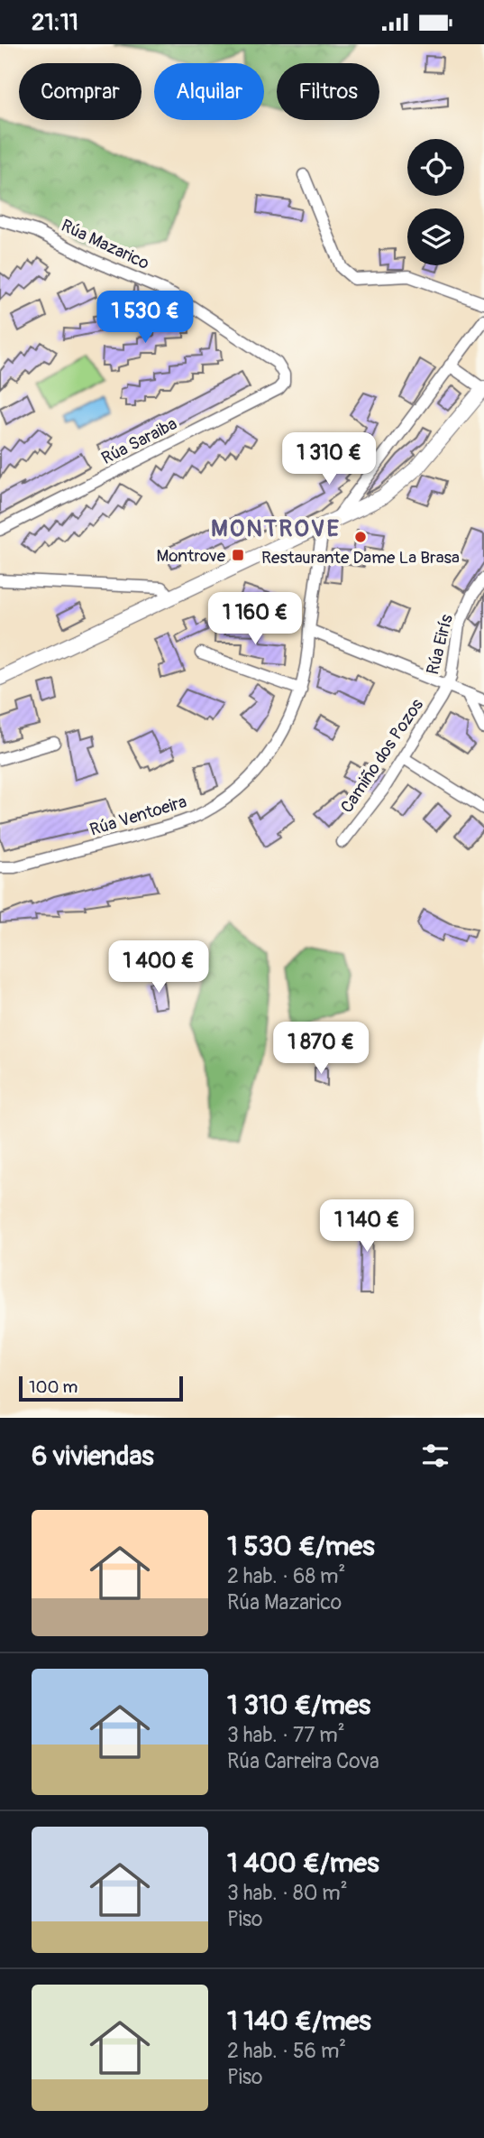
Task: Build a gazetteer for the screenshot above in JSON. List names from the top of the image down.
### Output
{
  "streets": {
    "street": [
      "Rúa Mazarico",
      "Rúa Saraiba",
      "Rúa Eirís",
      "Camiño dos Pozos",
      "Rúa Ventoeira"
    ]
  },
  "crossings": [
    ["Rúa Mazarico", "Rúa Saraiba"],
    ["Rúa Eirís", "Camiño dos Pozos"]
  ],
  "districts": ["MONTROVE"],
  "places": {
    "other": ["Restaurante Dame La Brasa"],
    "transit": ["Montrove"]
  },
  "scale_bar": "100 m",
  "page": {
    "status": "21:11",
    "chip": ["Comprar", "Alquilar", "Filtros"],
    "price": [
      "1 530 €",
      "1 310 €",
      "1 160 €",
      "1 400 €",
      "1 870 €",
      "1 140 €"
    ],
    "scale": "100 m",
    "heading": "6 viviendas",
    "list": [
      {
        "name": "1 530 €/mes",
        "note": "2 hab. · 68 m² · Rúa Mazarico"
      },
      {
        "name": "1 310 €/mes",
        "note": "3 hab. · 77 m² · Rúa Carreira Cova"
      },
      {
        "name": "1 400 €/mes",
        "note": "3 hab. · 80 m² · Piso"
      },
      {
        "name": "1 140 €/mes",
        "note": "2 hab. · 56 m² · Piso"
      }
    ]
  }
}
